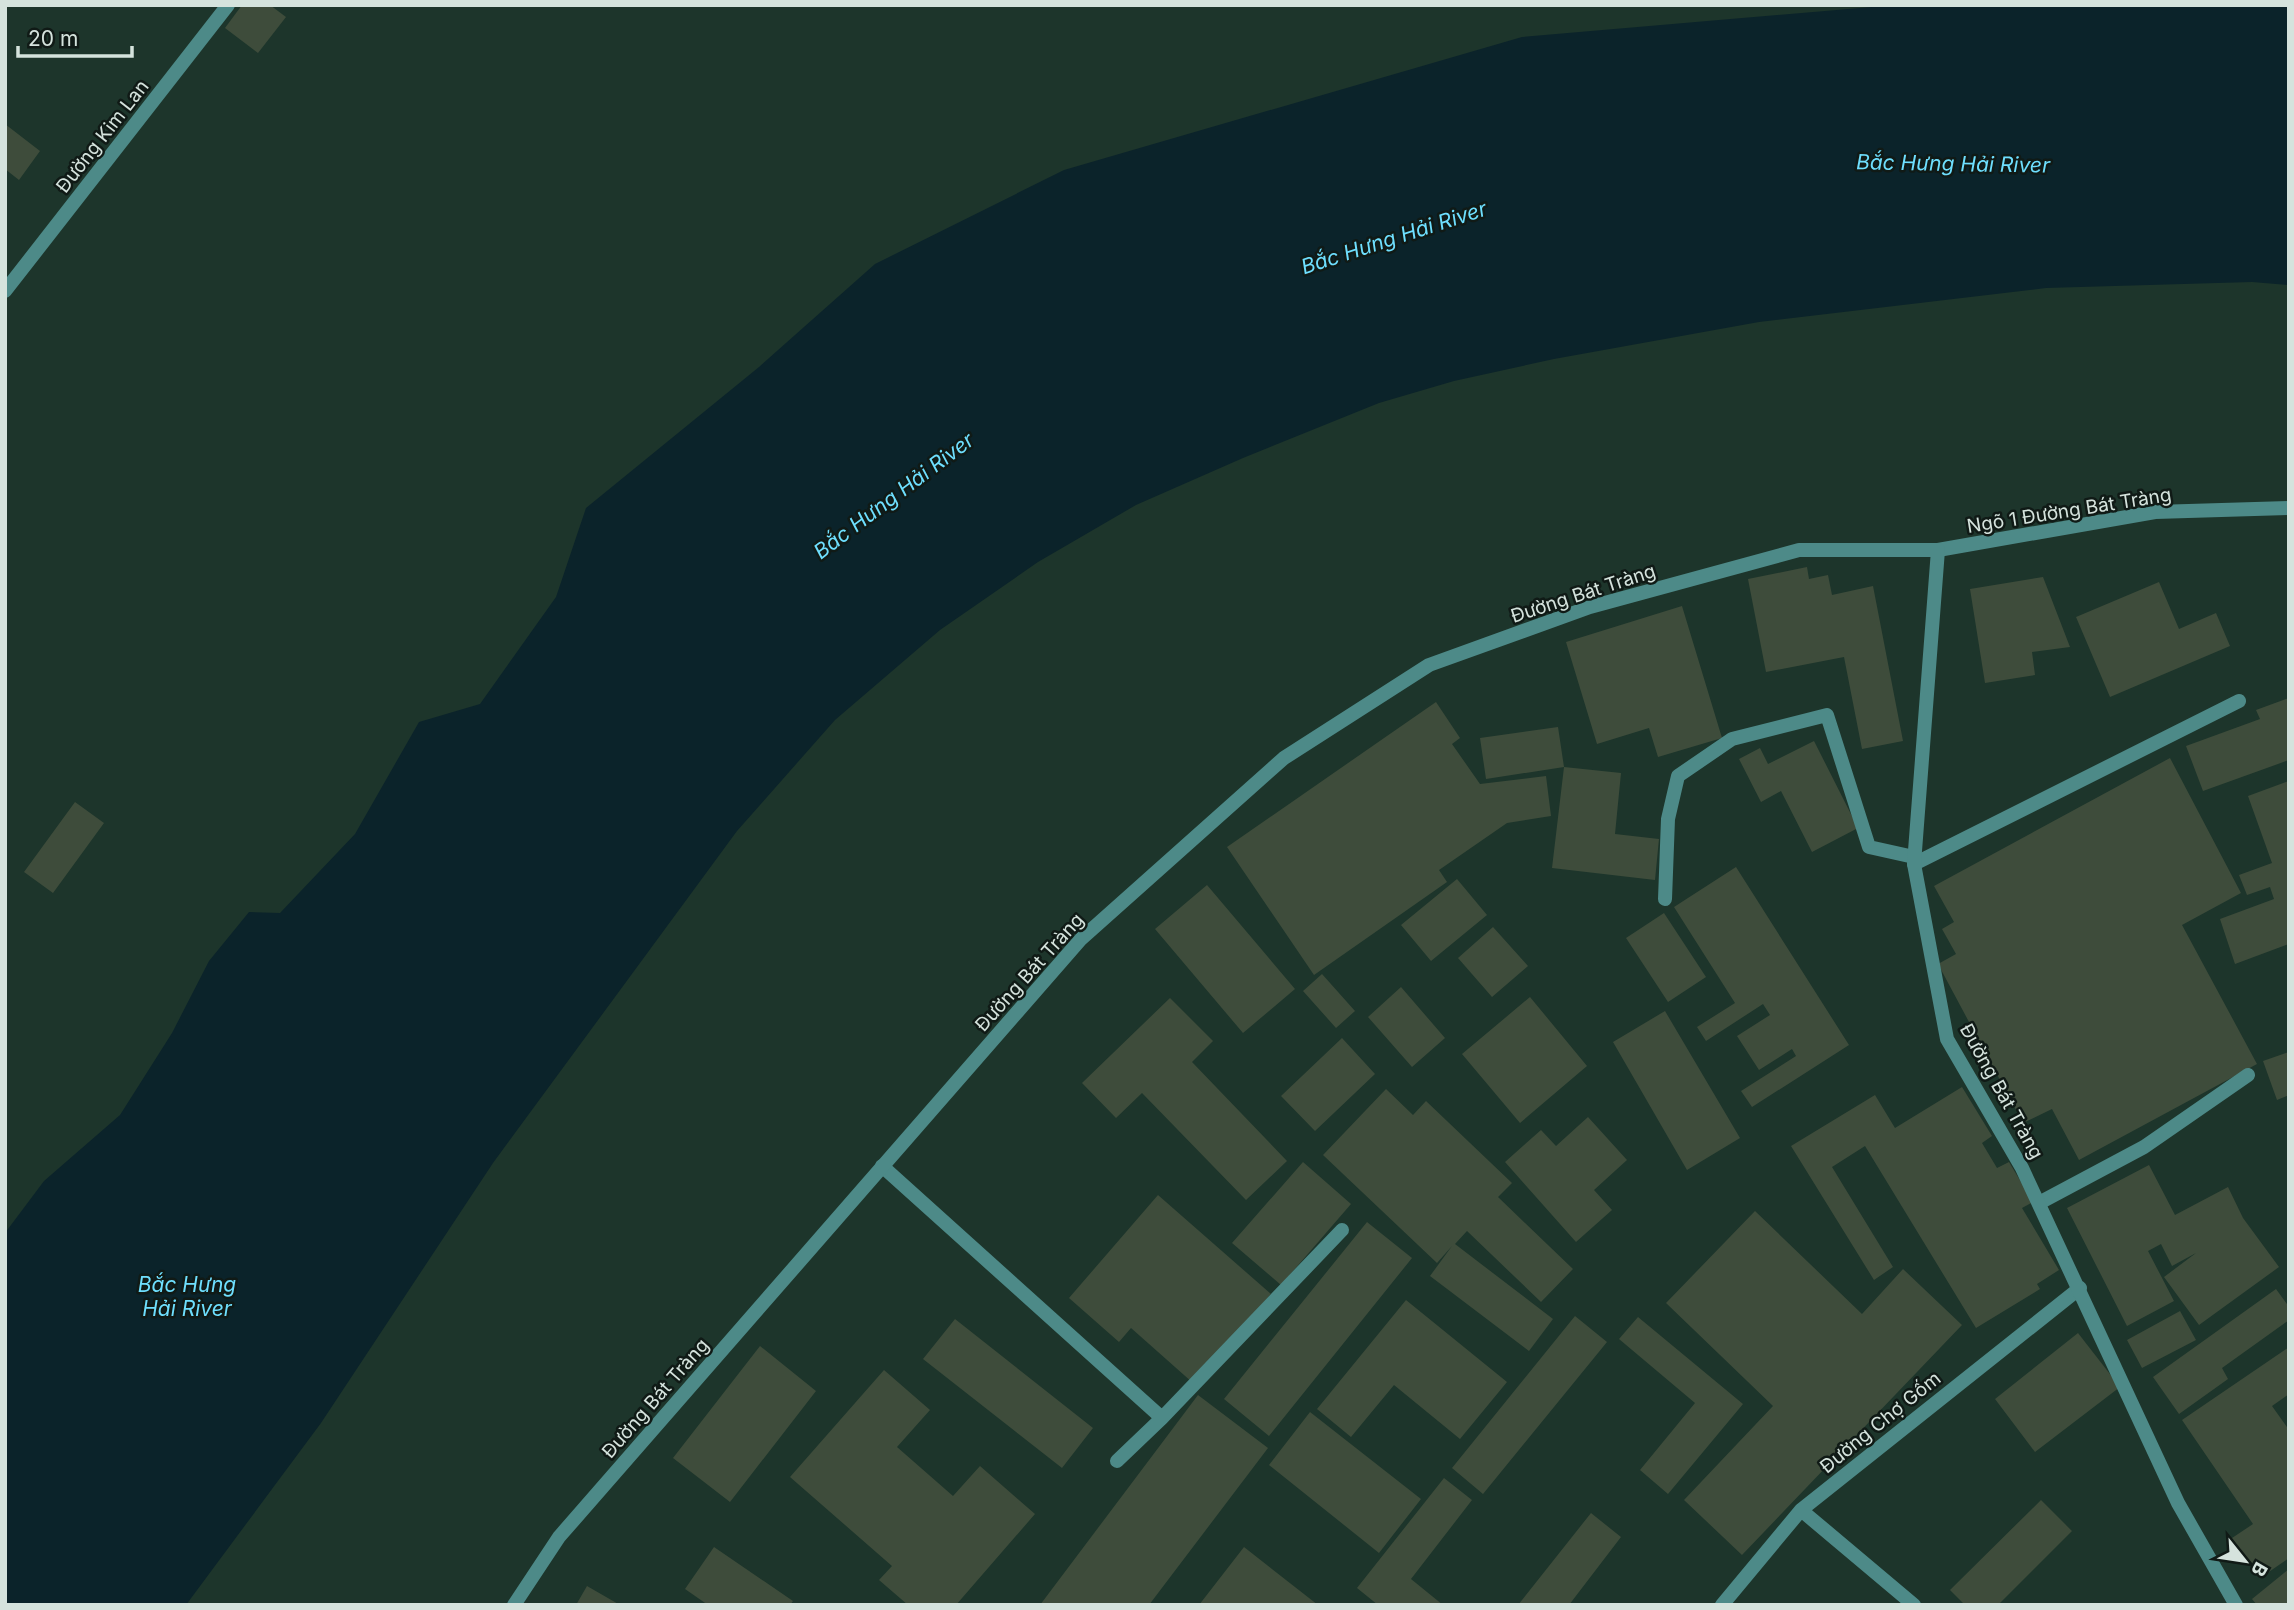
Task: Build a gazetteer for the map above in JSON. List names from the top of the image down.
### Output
{
  "streets": {
    "street": [
      "Đường Kim Lan",
      "Ngõ 1 Đường Bát Tràng",
      "Đường Bát Tràng",
      "Đường Chợ Gốm"
    ]
  },
  "crossings": [
    ["Ngõ 1 Đường Bát Tràng", "Đường Bát Tràng"],
    ["Đường Bát Tràng", "Đường Chợ Gốm"]
  ],
  "water": ["Bắc Hưng Hải River"],
  "scale_bar": "20 m",
  "north": "bottom right"
}
